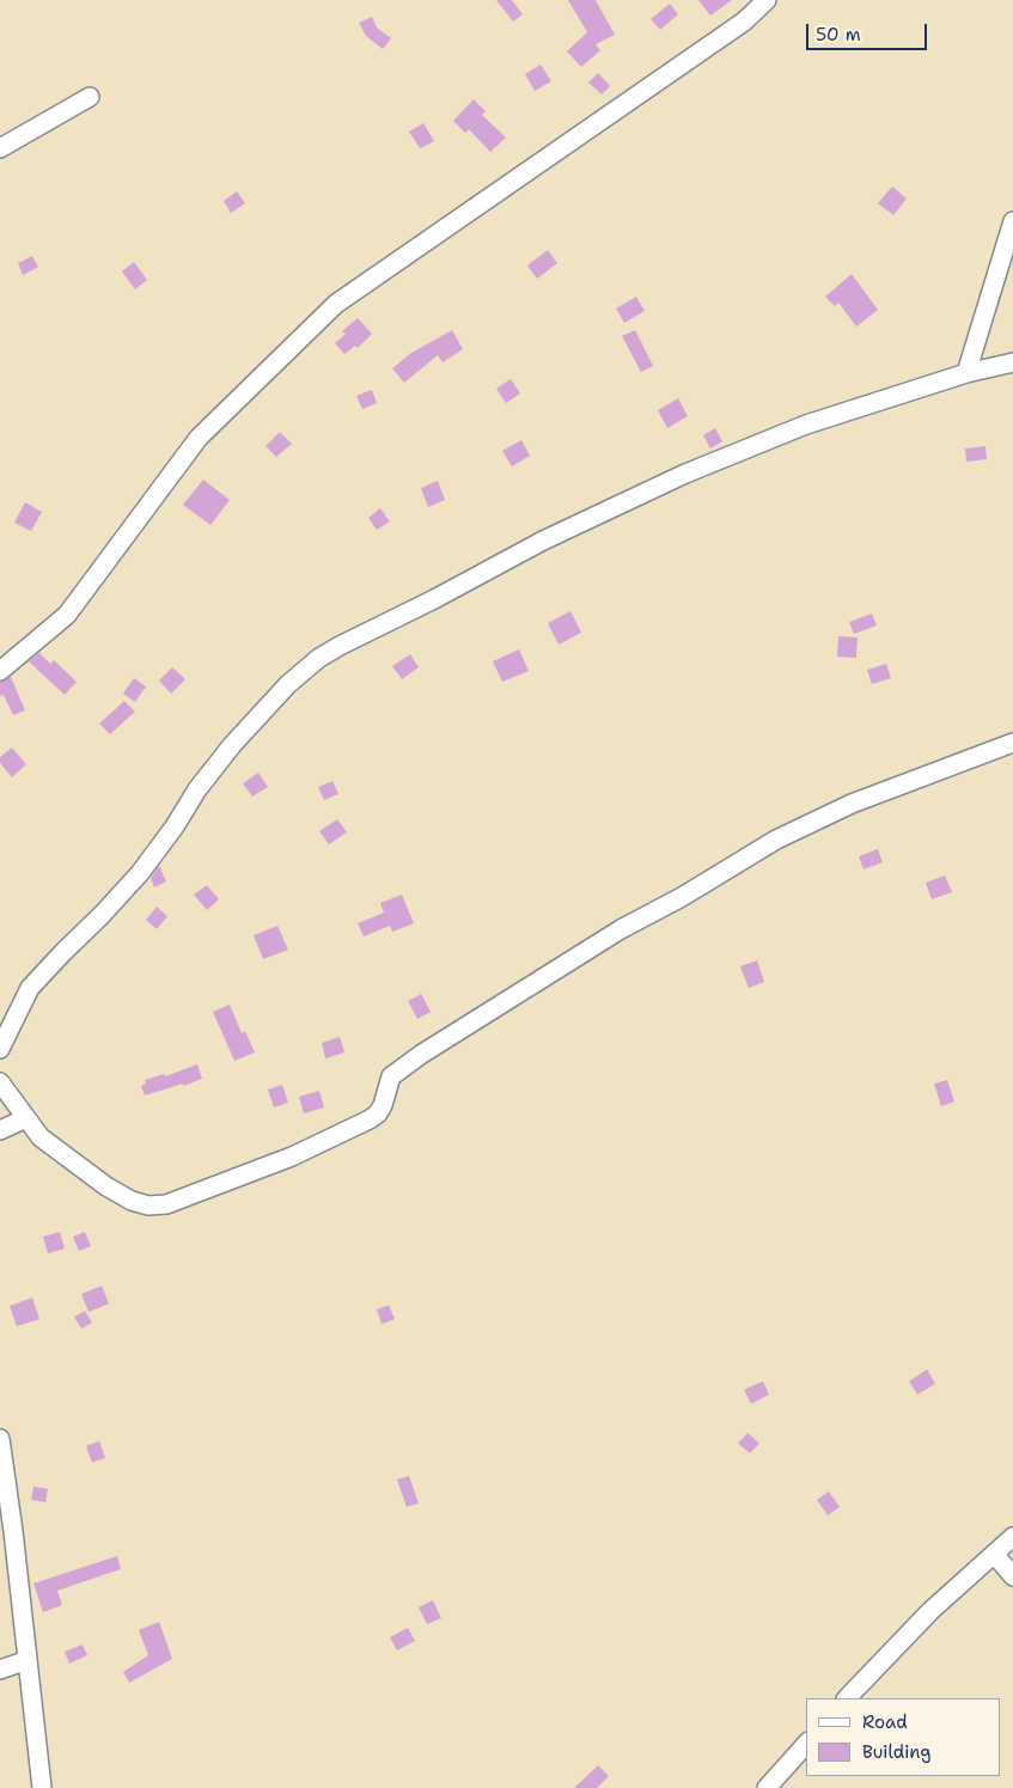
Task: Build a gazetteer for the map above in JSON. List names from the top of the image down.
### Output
{
  "legend": ["Road", "Building"],
  "scale_bar": "50 m"
}
